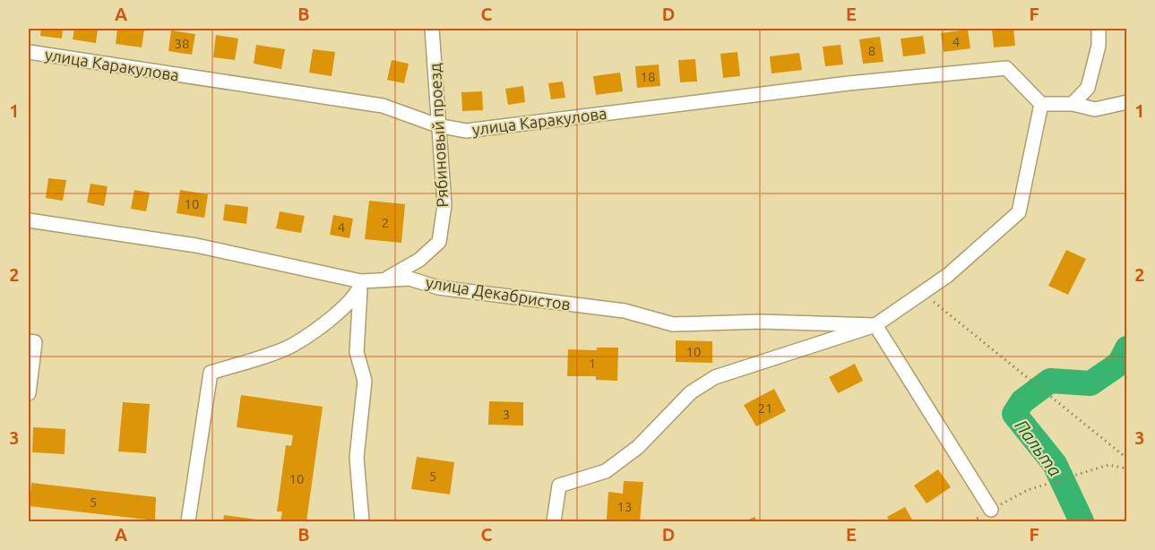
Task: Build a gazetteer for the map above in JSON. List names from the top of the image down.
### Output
{
  "streets": {
    "street": ["улица Каракулова", "Рябиновый проезд", "улица Декабристов"]
  },
  "crossings": [
    ["улица Каракулова", "Рябиновый проезд"],
    ["Рябиновый проезд", "улица Декабристов"]
  ],
  "water": ["Пальта"],
  "house_numbers": [
    "4",
    "38",
    "8",
    "18",
    "10",
    "2",
    "4",
    "10",
    "1",
    "21",
    "3",
    "5",
    "10",
    "5",
    "13"
  ],
  "grid": {
    "columns": [
      "A",
      "B",
      "C",
      "D",
      "E",
      "F"
    ],
    "rows": ["1", "2", "3"]
  }
}
